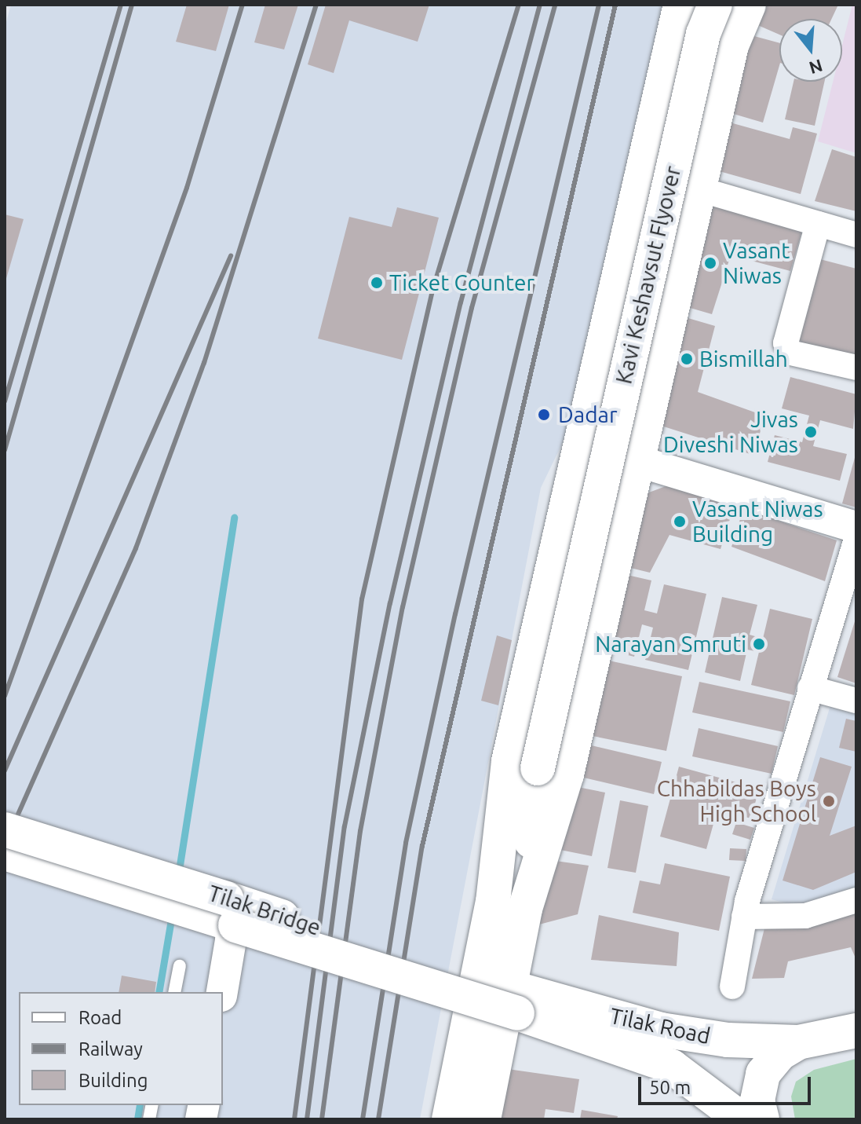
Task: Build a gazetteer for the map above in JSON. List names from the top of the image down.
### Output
{
  "streets": {
    "main road": ["Kavi Keshavsut Flyover", "Tilak Bridge", "Tilak Road"]
  },
  "crossings": [
    ["Tilak Bridge", "Tilak Road"]
  ],
  "places": [
    "Vasant Niwas",
    "Ticket Counter",
    "Bismillah",
    "Dadar",
    "Jivas Diveshi Niwas",
    "Vasant Niwas Building",
    "Narayan Smruti",
    "Chhabildas Boys High School"
  ],
  "legend": ["Road", "Railway", "Building"],
  "scale_bar": "50 m",
  "north": "bottom"
}
